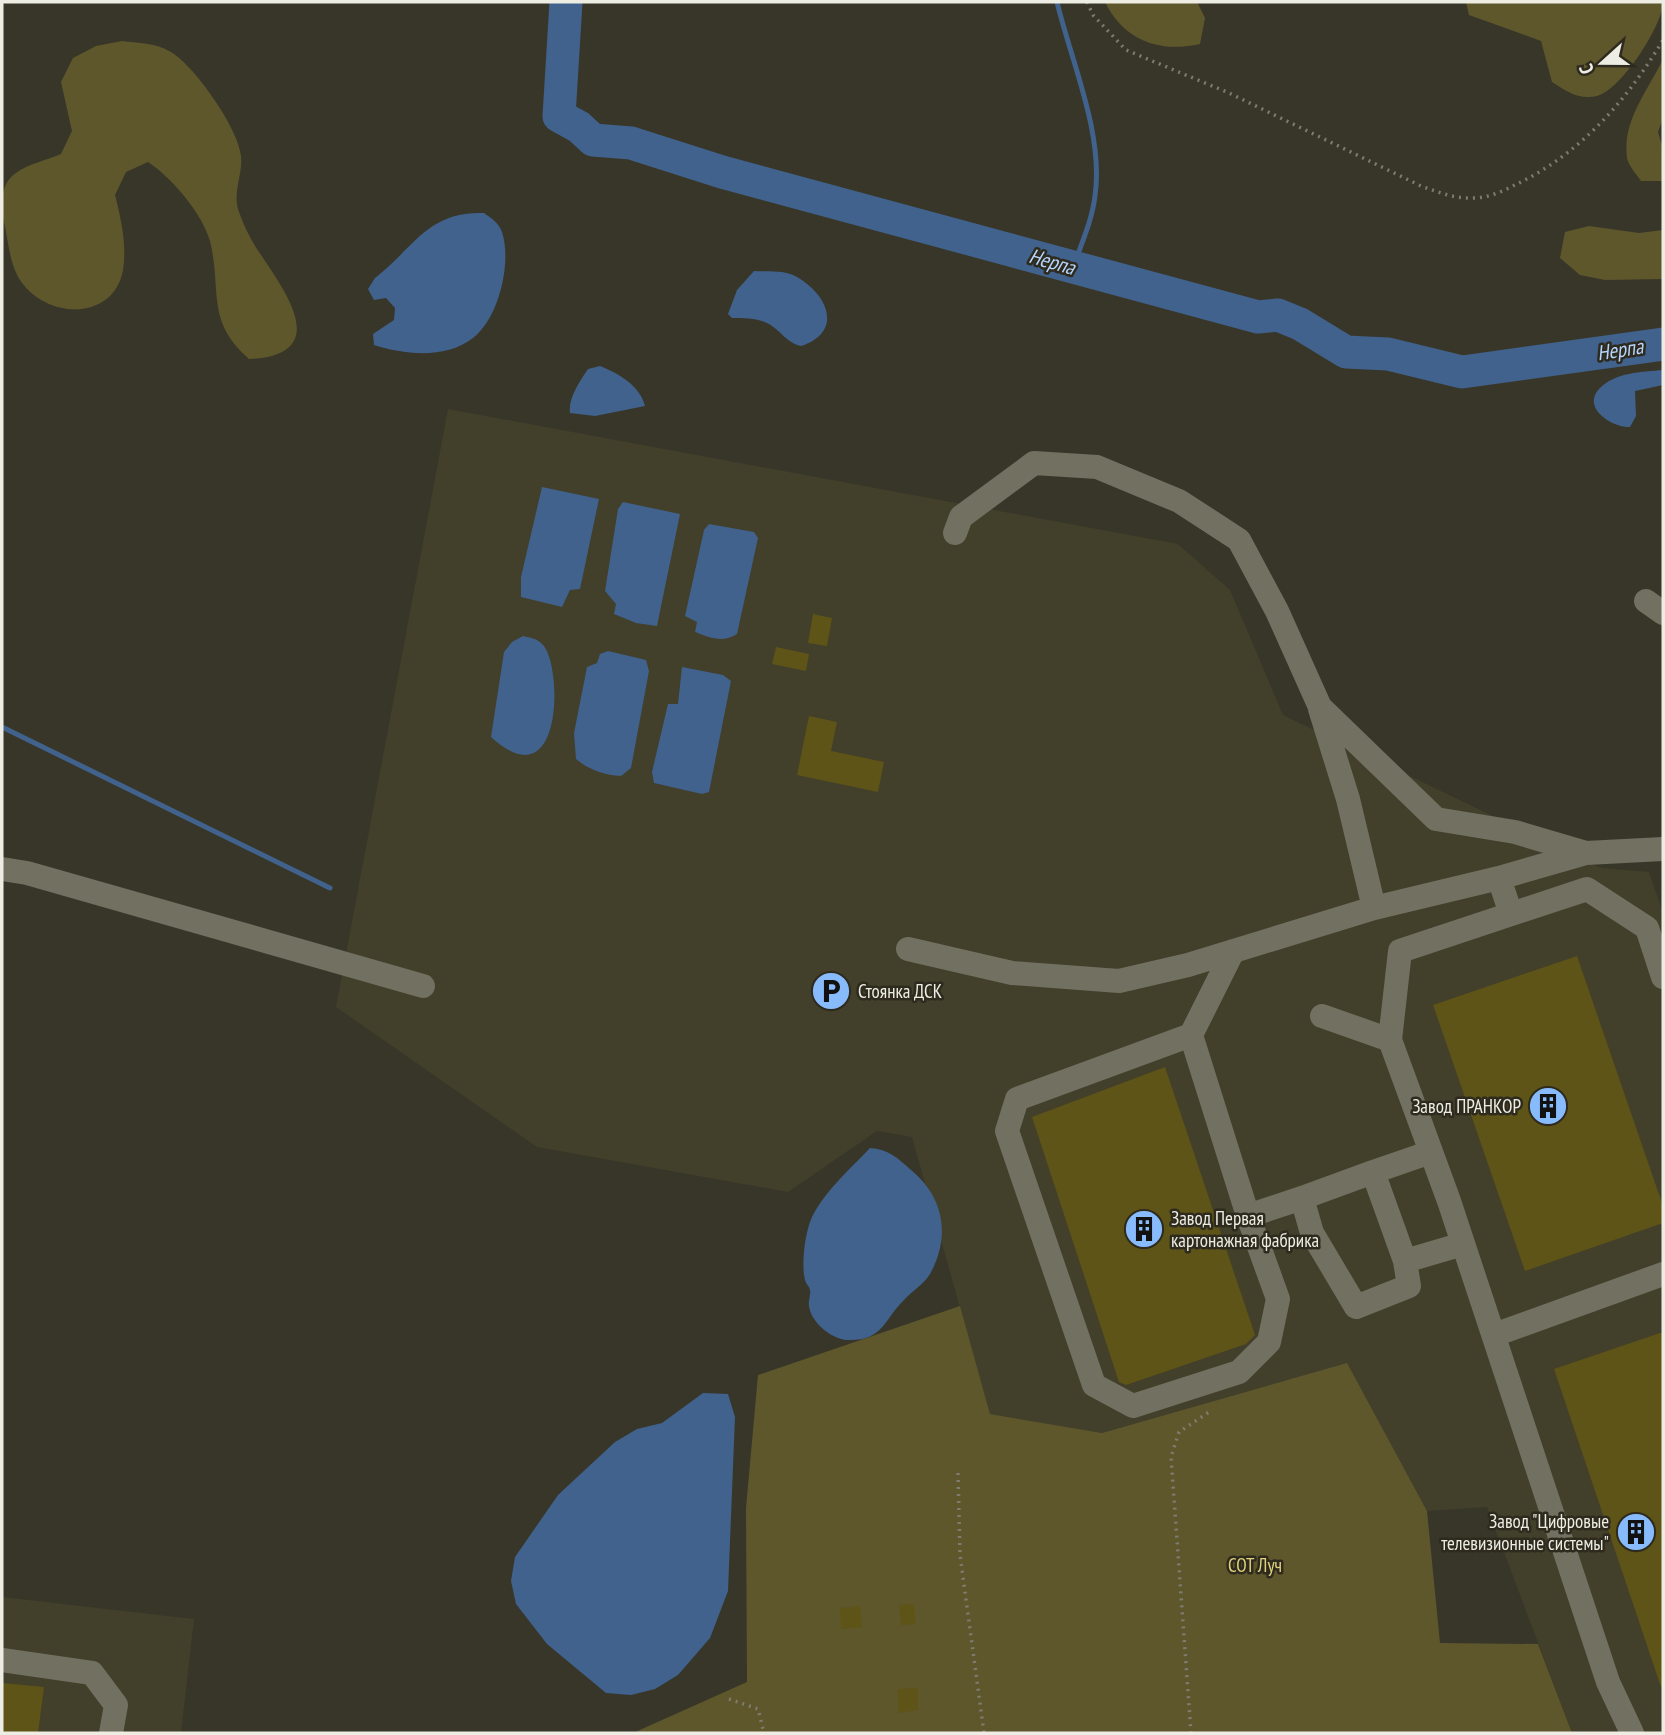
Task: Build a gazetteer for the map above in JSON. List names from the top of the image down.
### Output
{
  "water": ["Нерпа"],
  "parks": ["СОТ Луч"],
  "places": {
    "parking": ["Стоянка ДСК"],
    "building": ["Завод ПРАНКОР", "Завод Первая картонажная фабрика", "Завод \"Цифровые телевизионные системы\""]
  },
  "north": "left"
}
